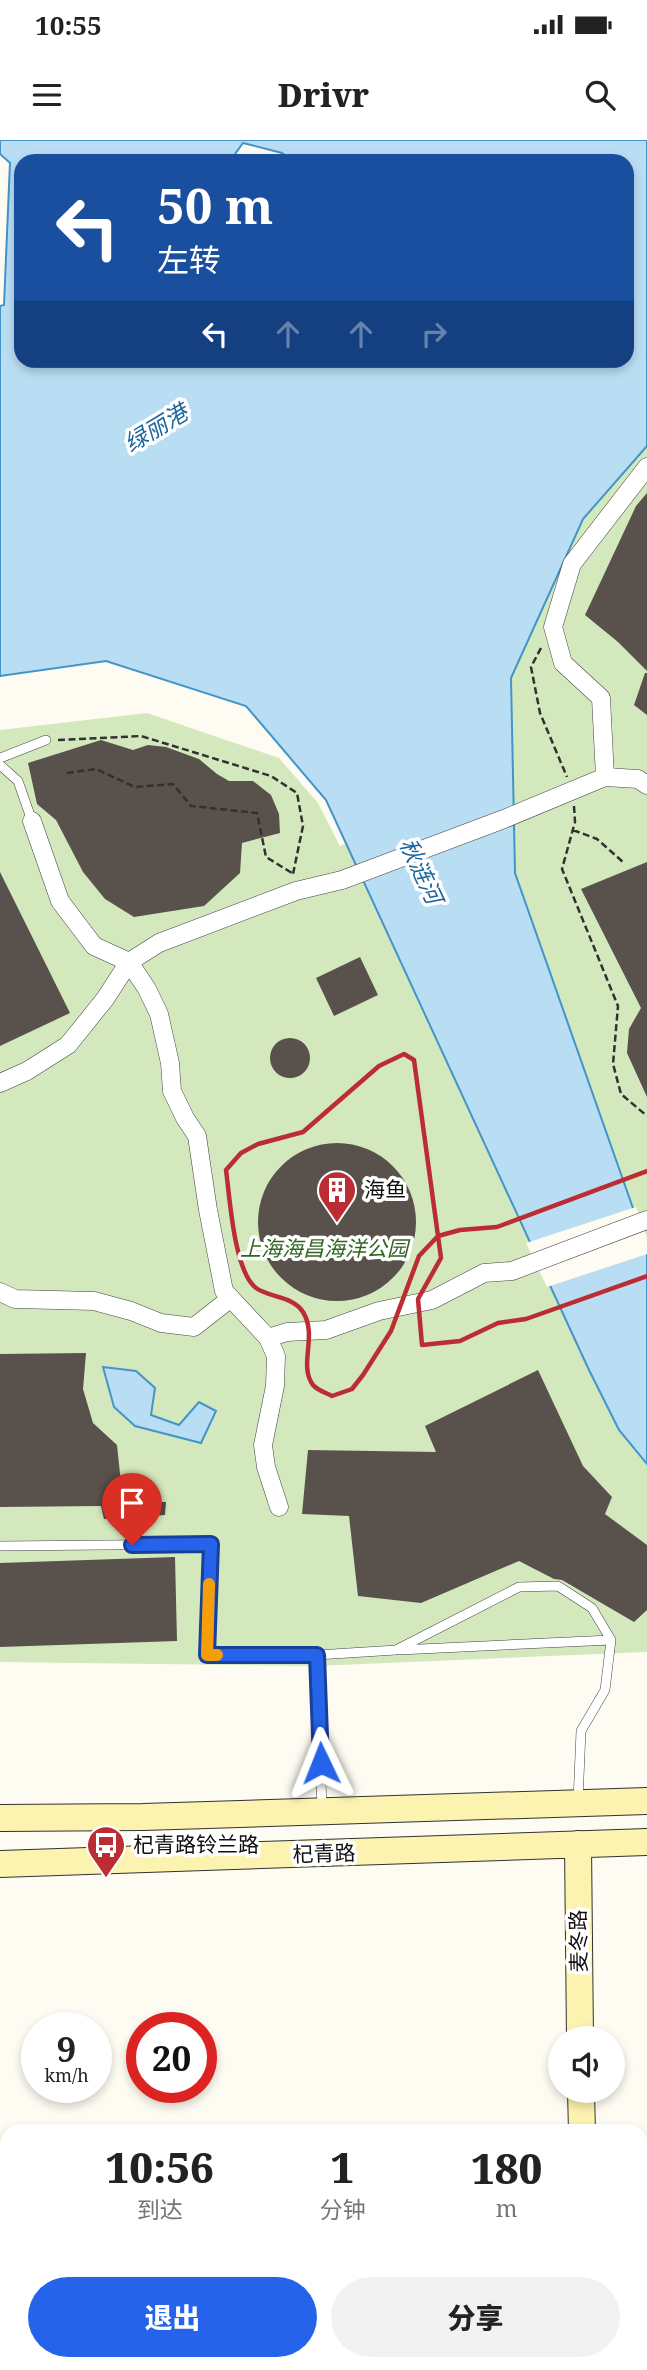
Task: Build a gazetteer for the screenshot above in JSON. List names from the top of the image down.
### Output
{
  "streets": {
    "main road": ["杞青路", "麦冬路"]
  },
  "crossings": [
    ["杞青路", "麦冬路"]
  ],
  "water": ["绿丽港", "秋涟河"],
  "parks": ["上海海昌海洋公园"],
  "places": {
    "building": ["海鱼"],
    "bus stop": ["杞青路铃兰路"]
  },
  "page": {
    "status": "10:55",
    "header": "Drivr",
    "turn": ["50 m", "左转"],
    "speed": "9 km/h",
    "limit": "20",
    "eta": [
      "10:56",
      "到达",
      "1",
      "分钟",
      "180",
      "m"
    ],
    "buttons": ["退出", "分享"]
  }
}
